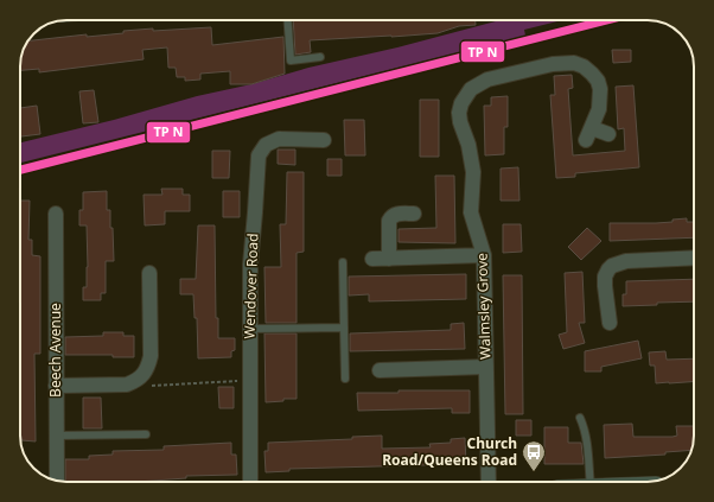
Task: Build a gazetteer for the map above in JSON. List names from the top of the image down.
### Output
{
  "streets": {
    "street": ["Wendover Road", "Walmsley Grove", "Beech Avenue"]
  },
  "places": {
    "bus stop": ["Church Road/Queens Road"]
  }
}
